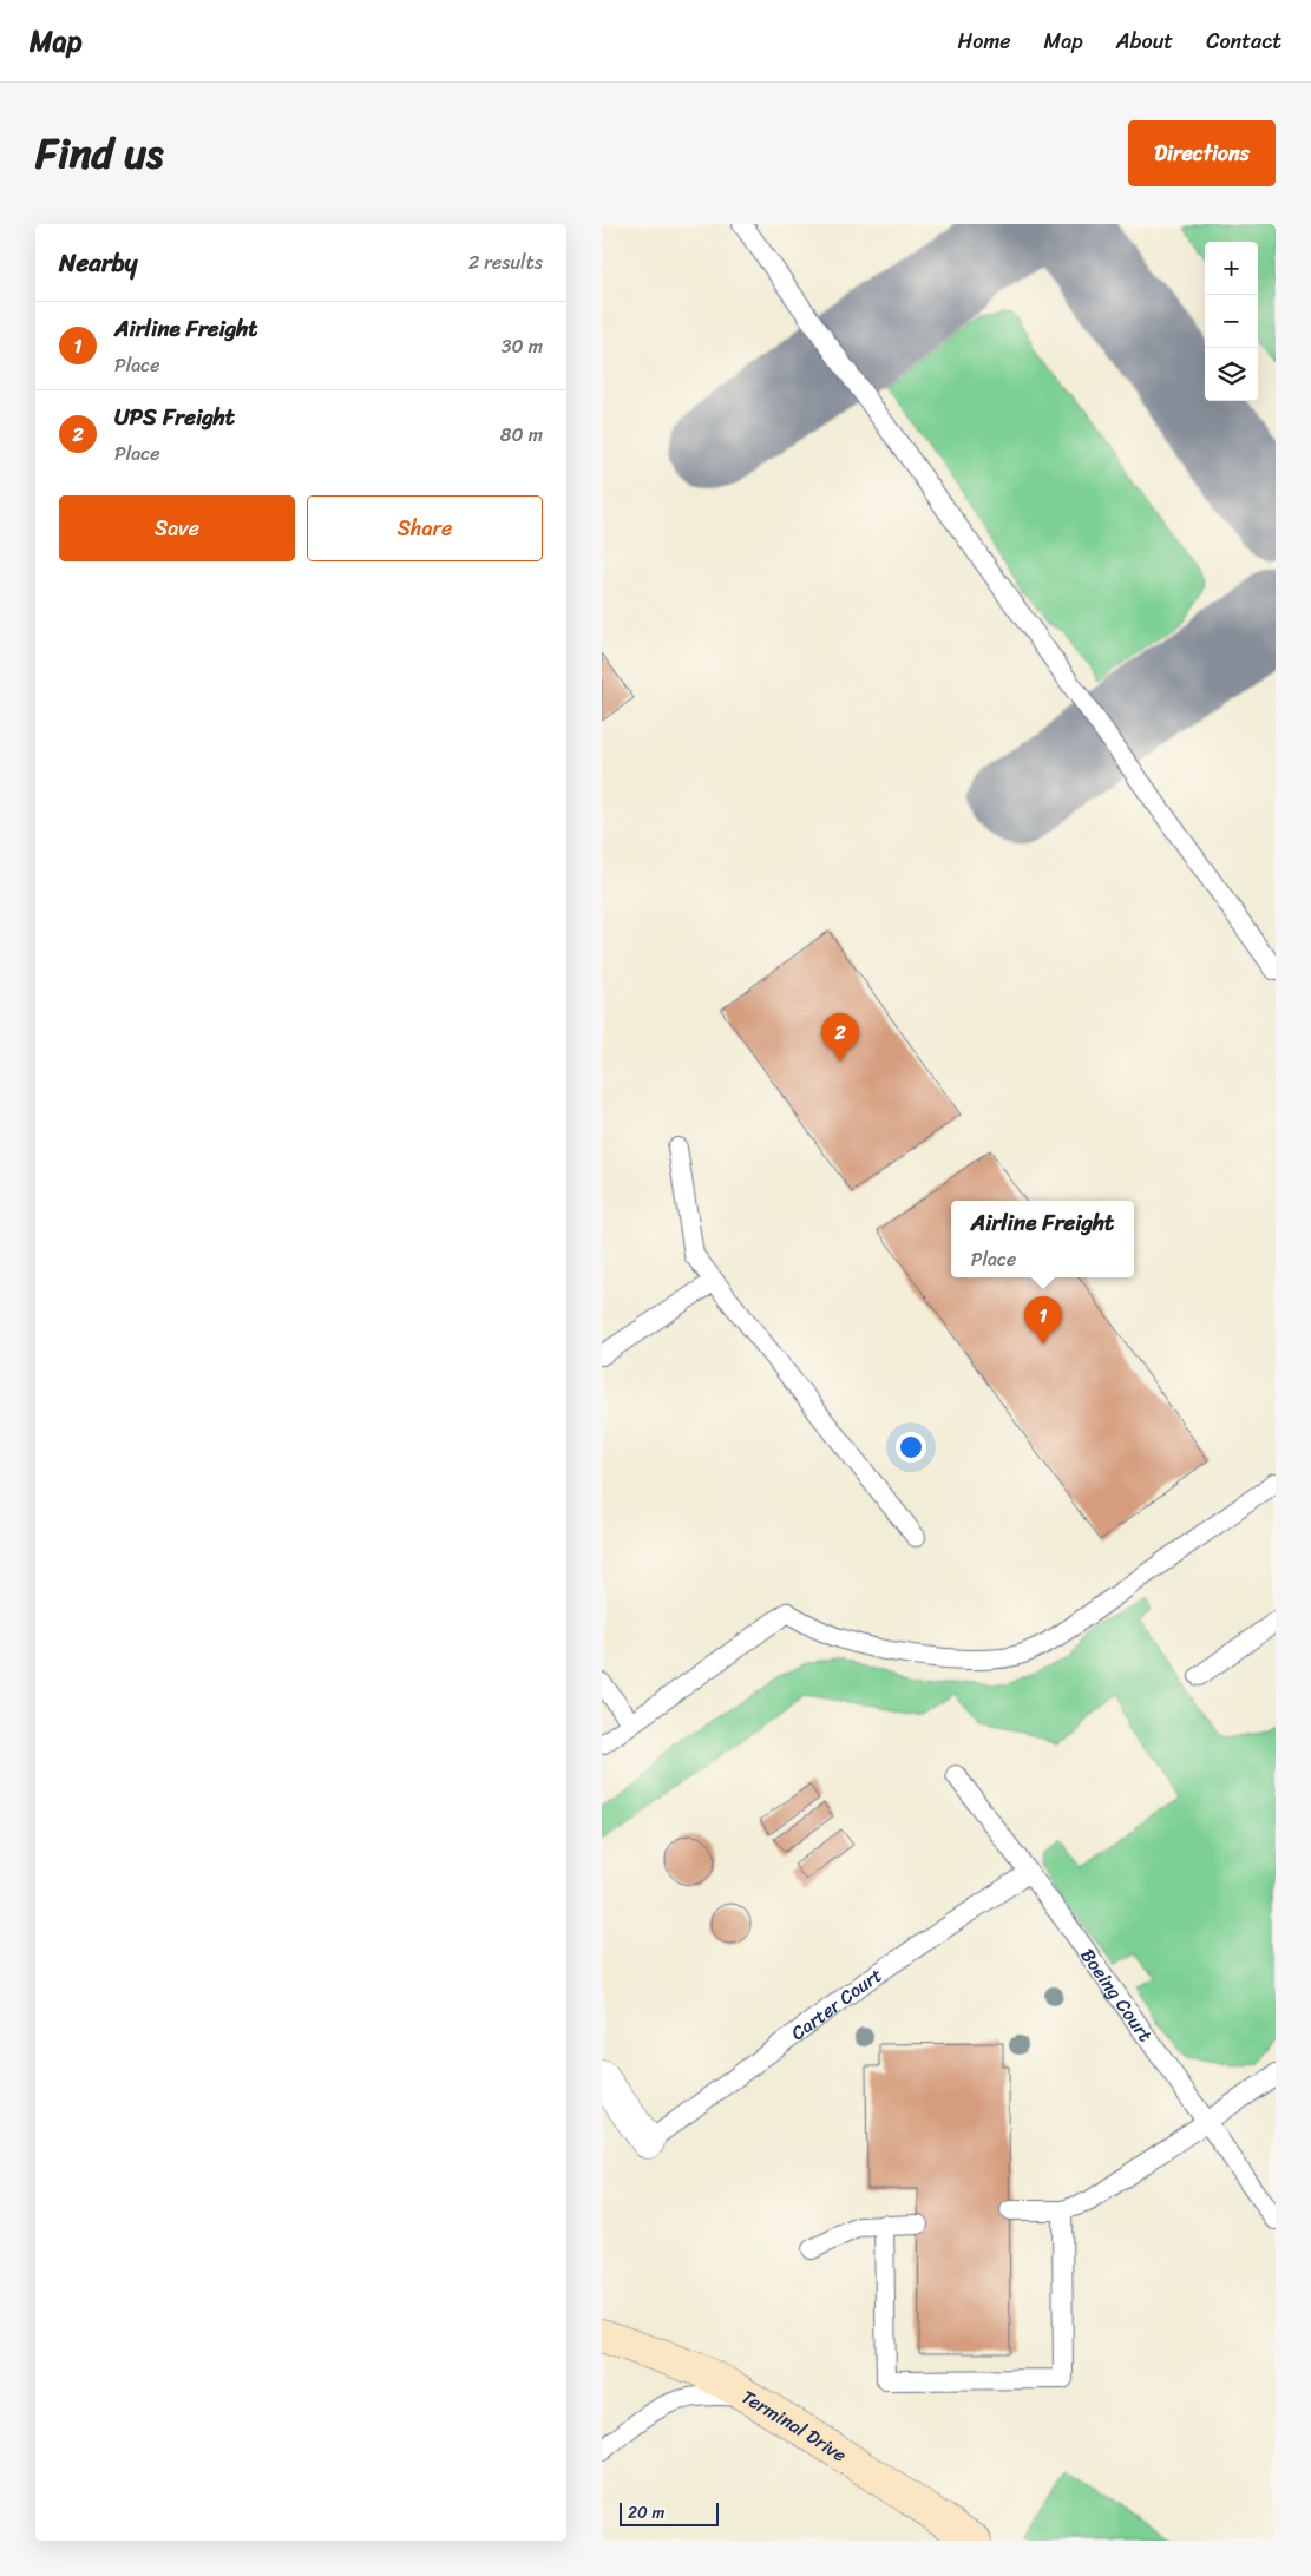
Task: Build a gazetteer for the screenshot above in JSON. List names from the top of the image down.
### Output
{
  "streets": {
    "main road": ["Terminal Drive"],
    "lane": ["Boeing Court", "Carter Court"]
  },
  "crossings": [
    ["Boeing Court", "Carter Court"]
  ],
  "scale_bar": "20 m",
  "page": {
    "header": "Map",
    "nav": [
      "Home",
      "Map",
      "About",
      "Contact"
    ],
    "title": "Find us",
    "buttons": [
      "Directions",
      ["Save", "Share"]
    ],
    "heading": ["Nearby", "2 results"],
    "map_buttons": ["+", "−"],
    "list": [
      {
        "mark": "1",
        "name": "Airline Freight",
        "note": "Place",
        "value": "30 m"
      },
      {
        "mark": "2",
        "name": "UPS Freight",
        "note": "Place",
        "value": "80 m"
      }
    ],
    "pins": ["2", "1"],
    "popup": ["Airline Freight", "Place"],
    "scale": "20 m"
  }
}
